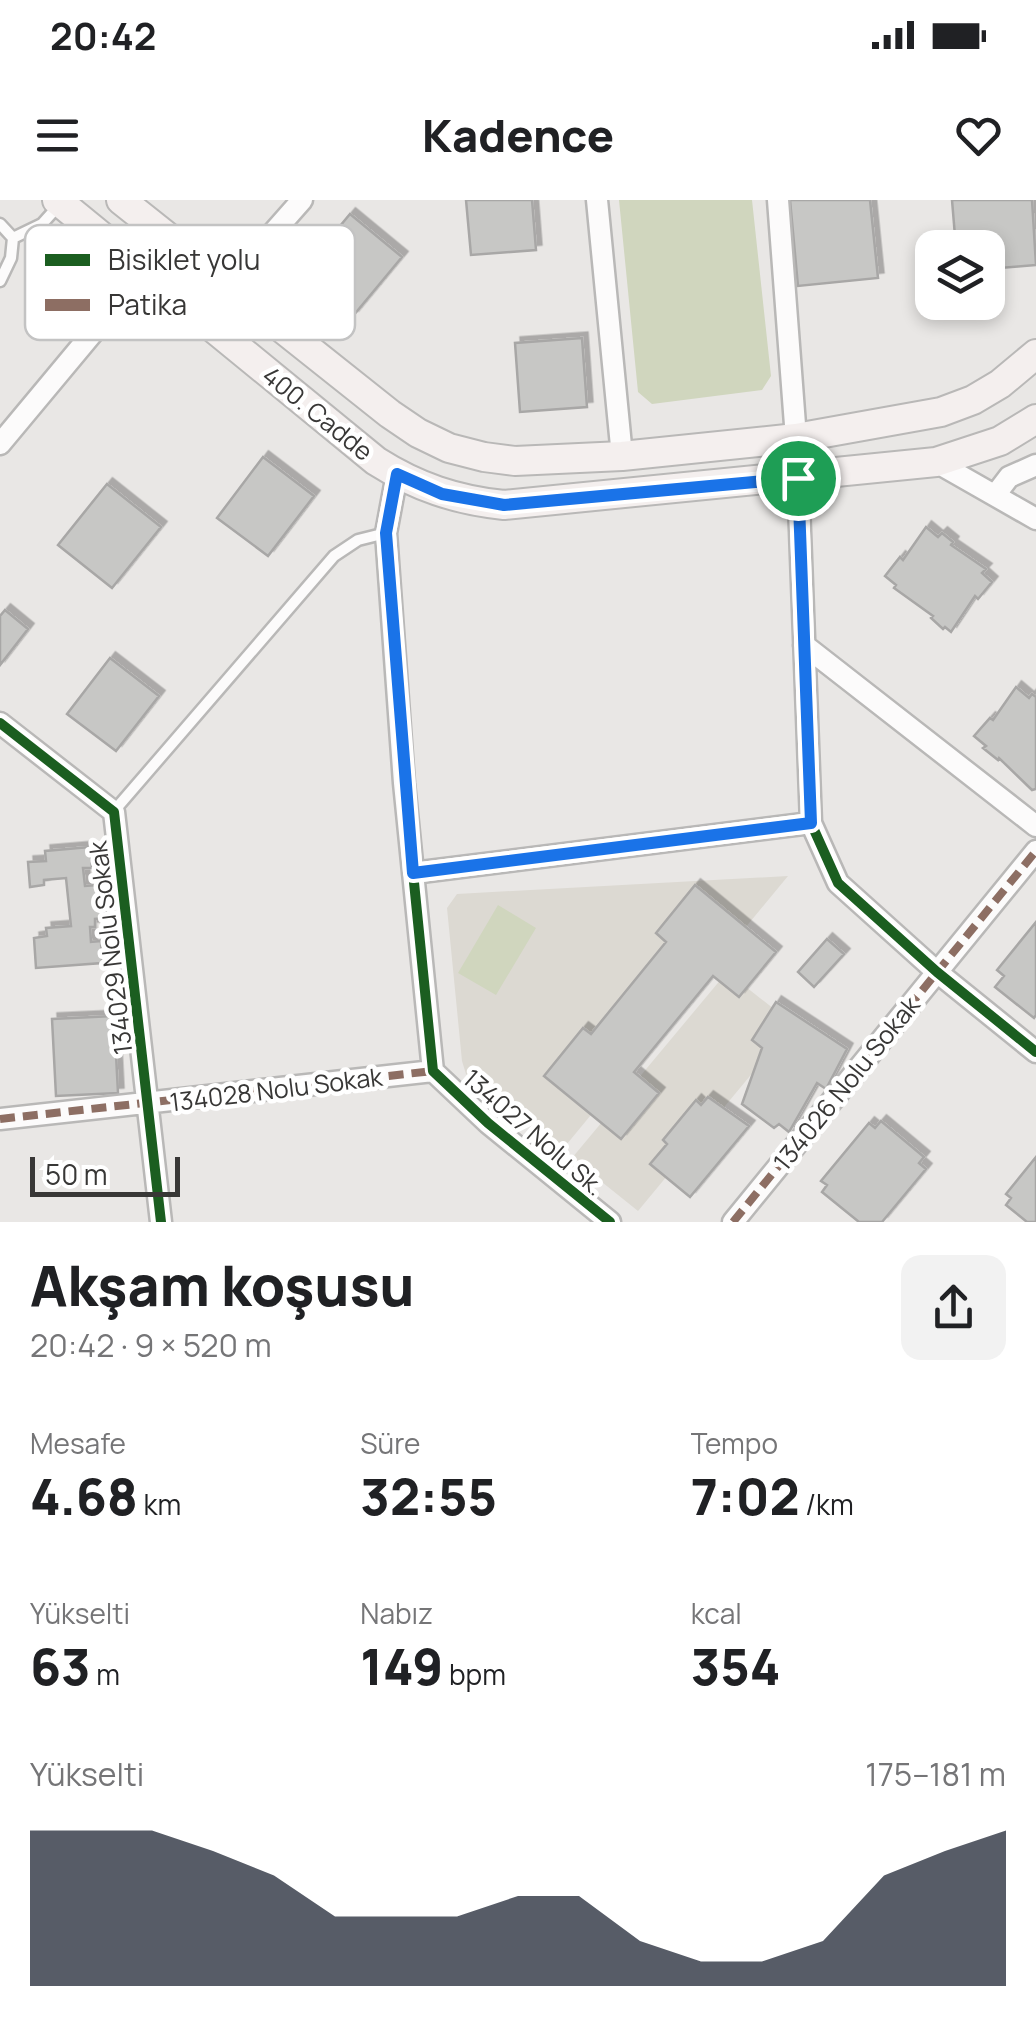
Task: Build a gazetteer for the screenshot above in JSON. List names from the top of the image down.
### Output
{
  "streets": {
    "main road": ["400. Cadde"],
    "street": [
      "134029 Nolu Sokak",
      "134026 Nolu Sokak",
      "134028 Nolu Sokak",
      "134027 Nolu Sk."
    ]
  },
  "crossings": [
    ["400. Cadde", "134027 Nolu Sk."],
    ["134029 Nolu Sokak", "134028 Nolu Sokak"],
    ["134028 Nolu Sokak", "134027 Nolu Sk."]
  ],
  "legend": ["Bisiklet yolu", "Patika"],
  "scale_bar": "50 m",
  "page": {
    "status": "20:42",
    "header": "Kadence",
    "scale": "50 m",
    "heading": ["Akşam koşusu", "20:42 · 9 × 520 m"],
    "stats": [
      ["Mesafe", "4.68 km"],
      ["Süre", "32:55"],
      ["Tempo", "7:02 /km"],
      ["Yükselti", "63 m"],
      ["Nabız", "149 bpm"],
      ["kcal", "354"]
    ],
    "chart": ["Yükselti", "175–181 m"]
  }
}
